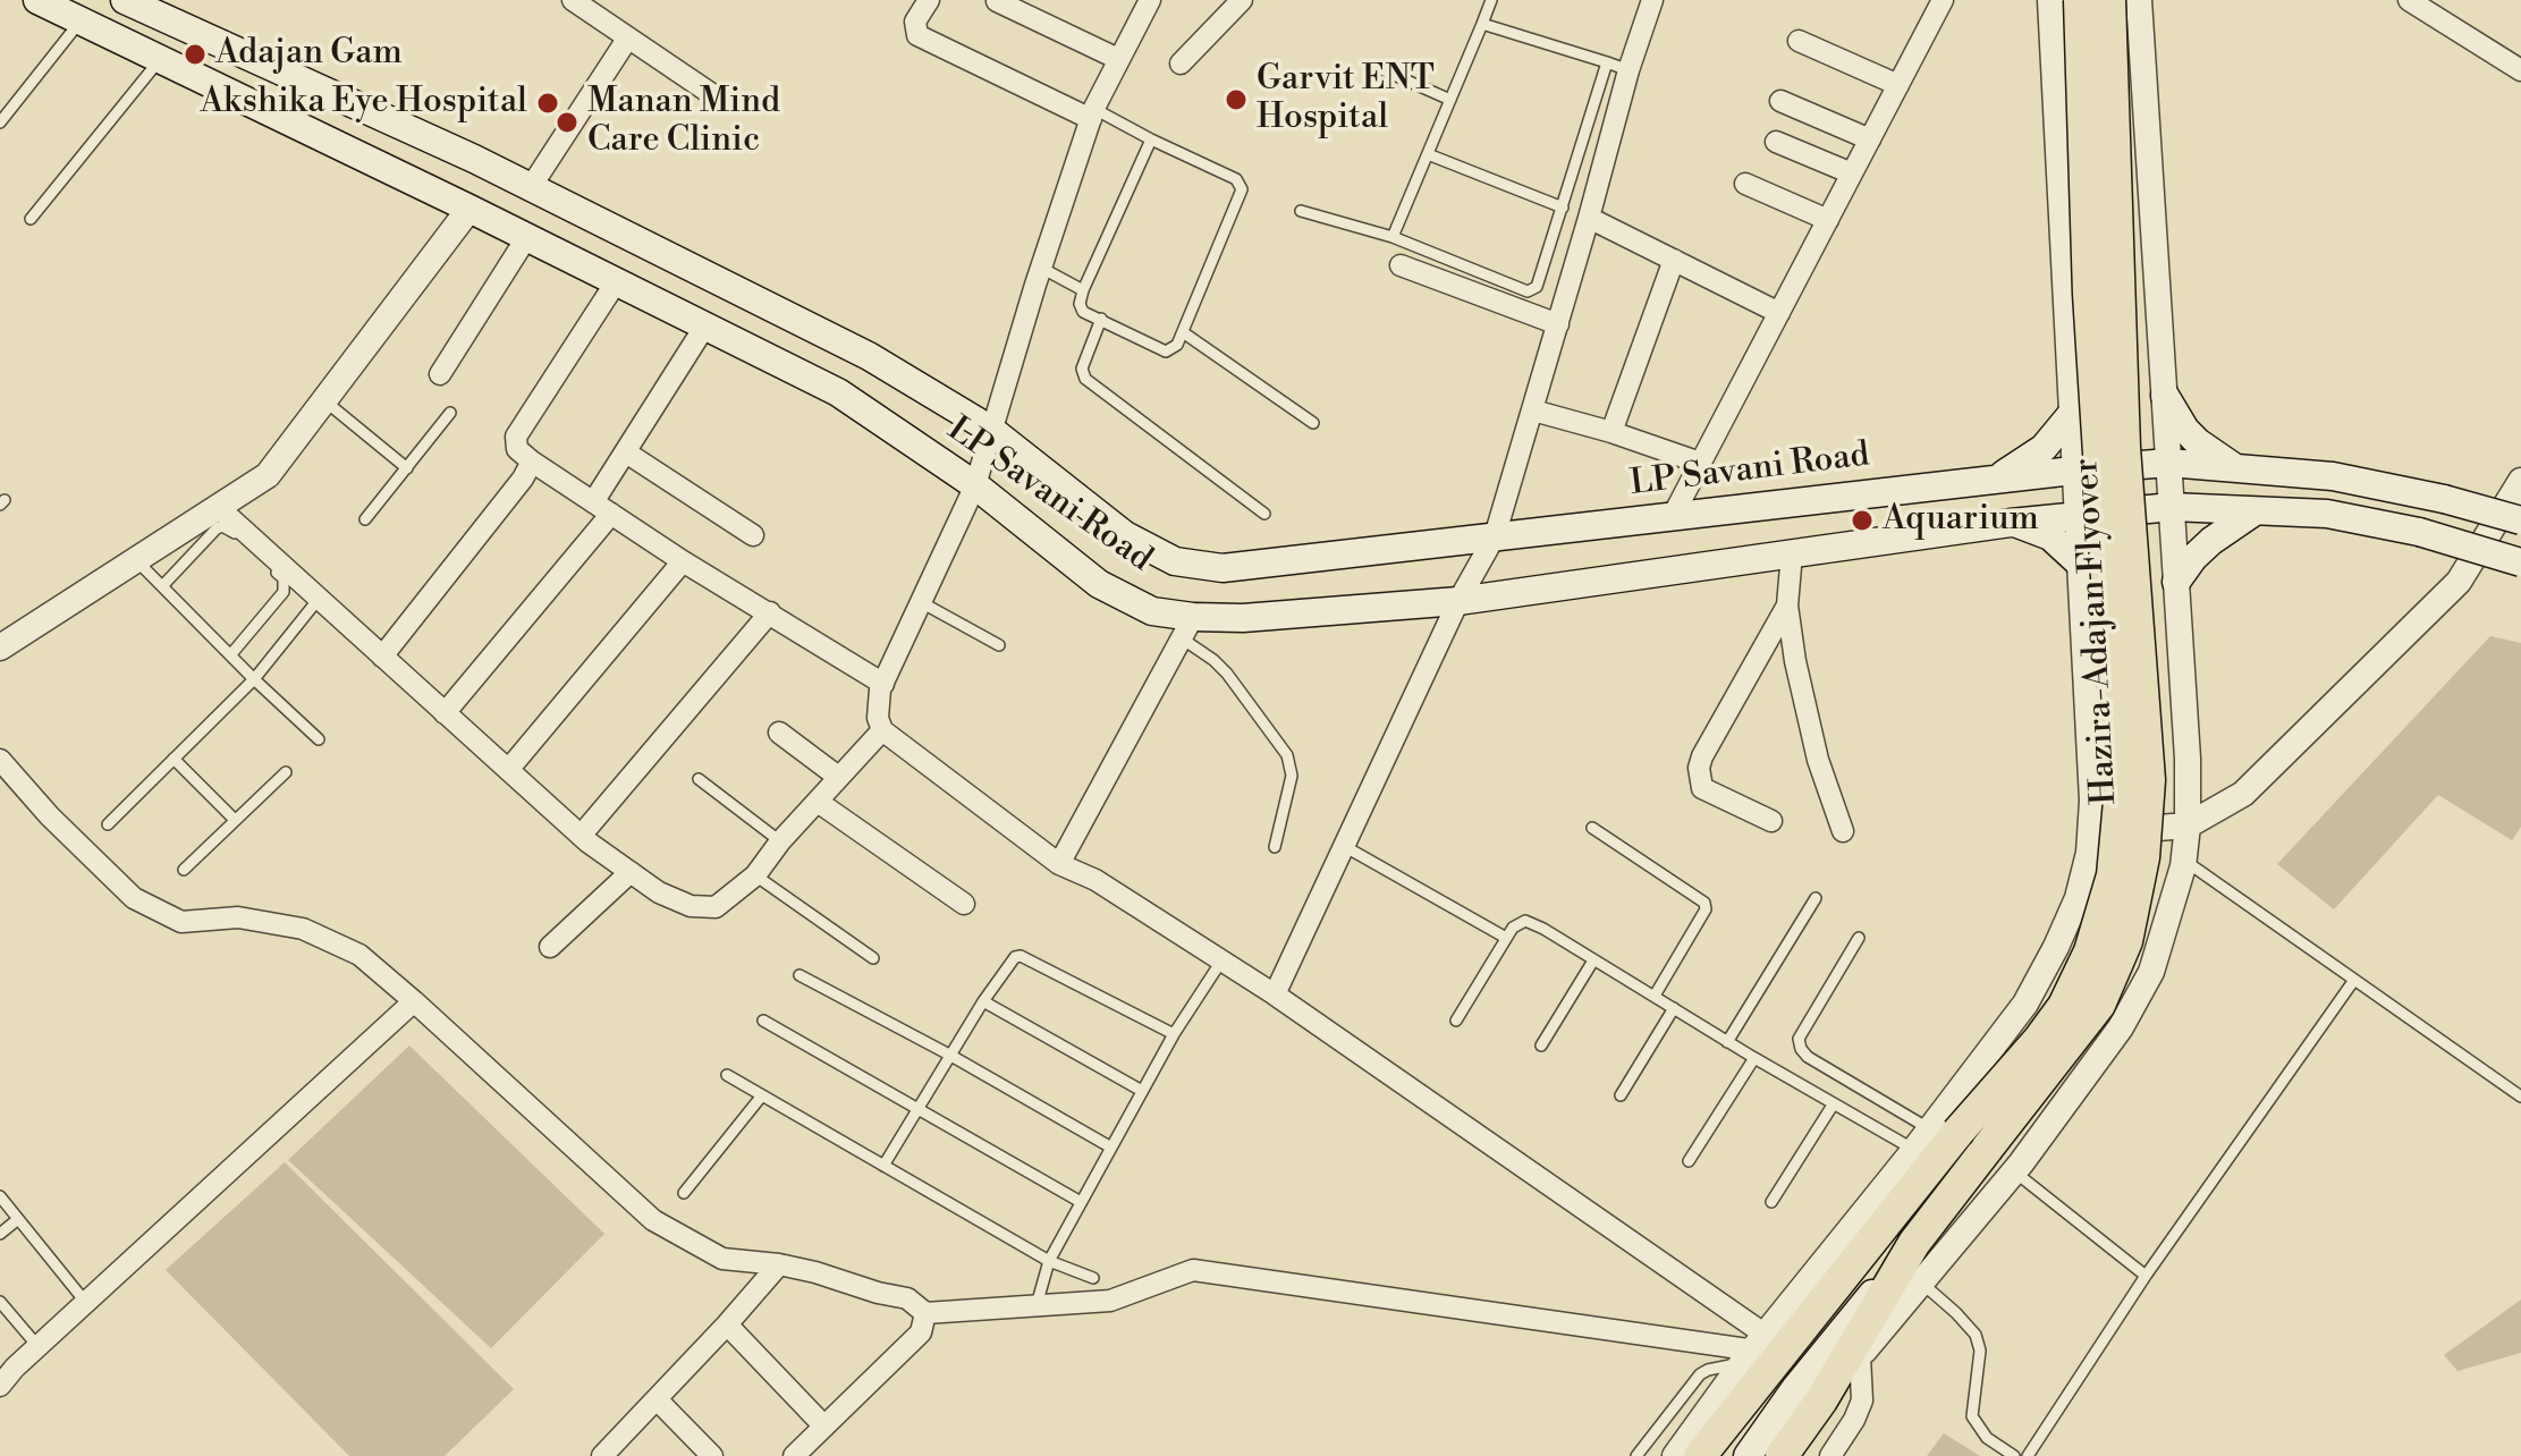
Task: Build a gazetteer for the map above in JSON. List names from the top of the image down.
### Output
{
  "streets": {
    "highway": ["Hazira-Adajan Flyover"],
    "main road": ["LP Savani Road"]
  },
  "places": [
    "Adajan Gam",
    "Garvit ENT Hospital",
    "Akshika Eye Hospital",
    "Manan Mind Care Clinic",
    "Aquarium"
  ]
}
